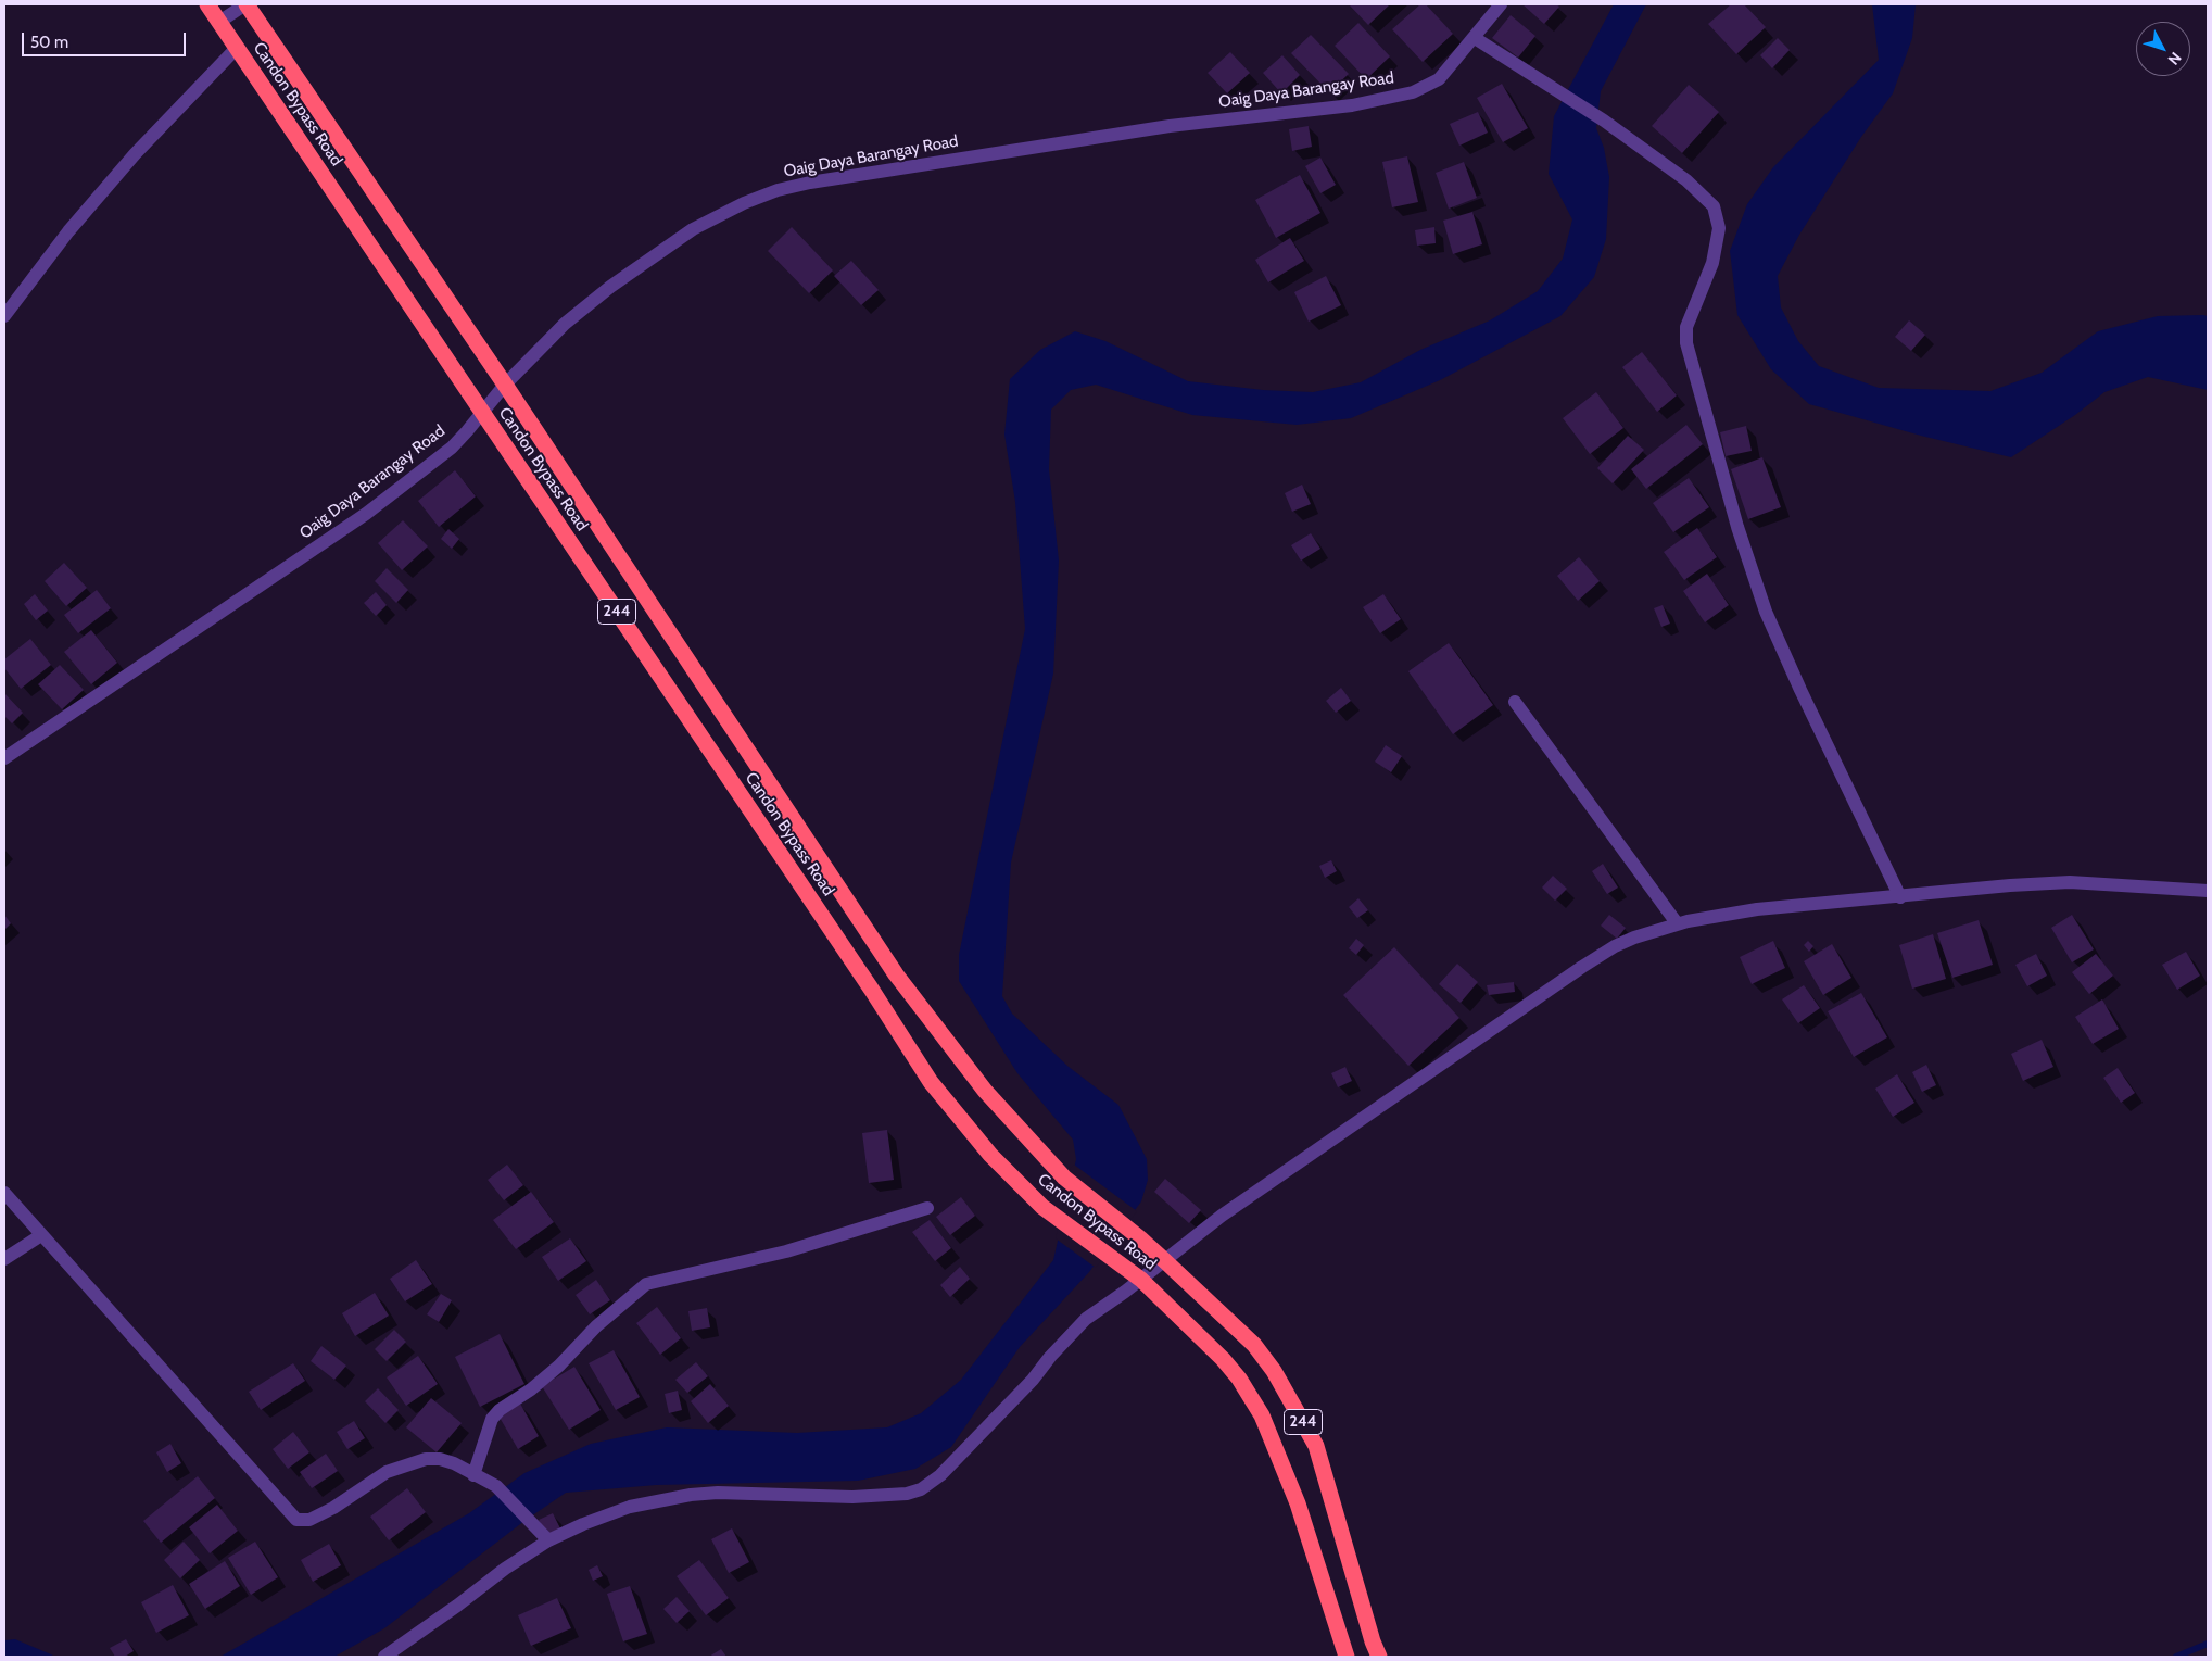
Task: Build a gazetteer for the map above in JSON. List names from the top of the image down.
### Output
{
  "streets": {
    "highway": ["Candon Bypass Road", "244"],
    "street": ["Oaig Daya Barangay Road"]
  },
  "crossings": [
    ["Oaig Daya Barangay Road", "Candon Bypass Road"]
  ],
  "scale_bar": "50 m",
  "north": "bottom right"
}
